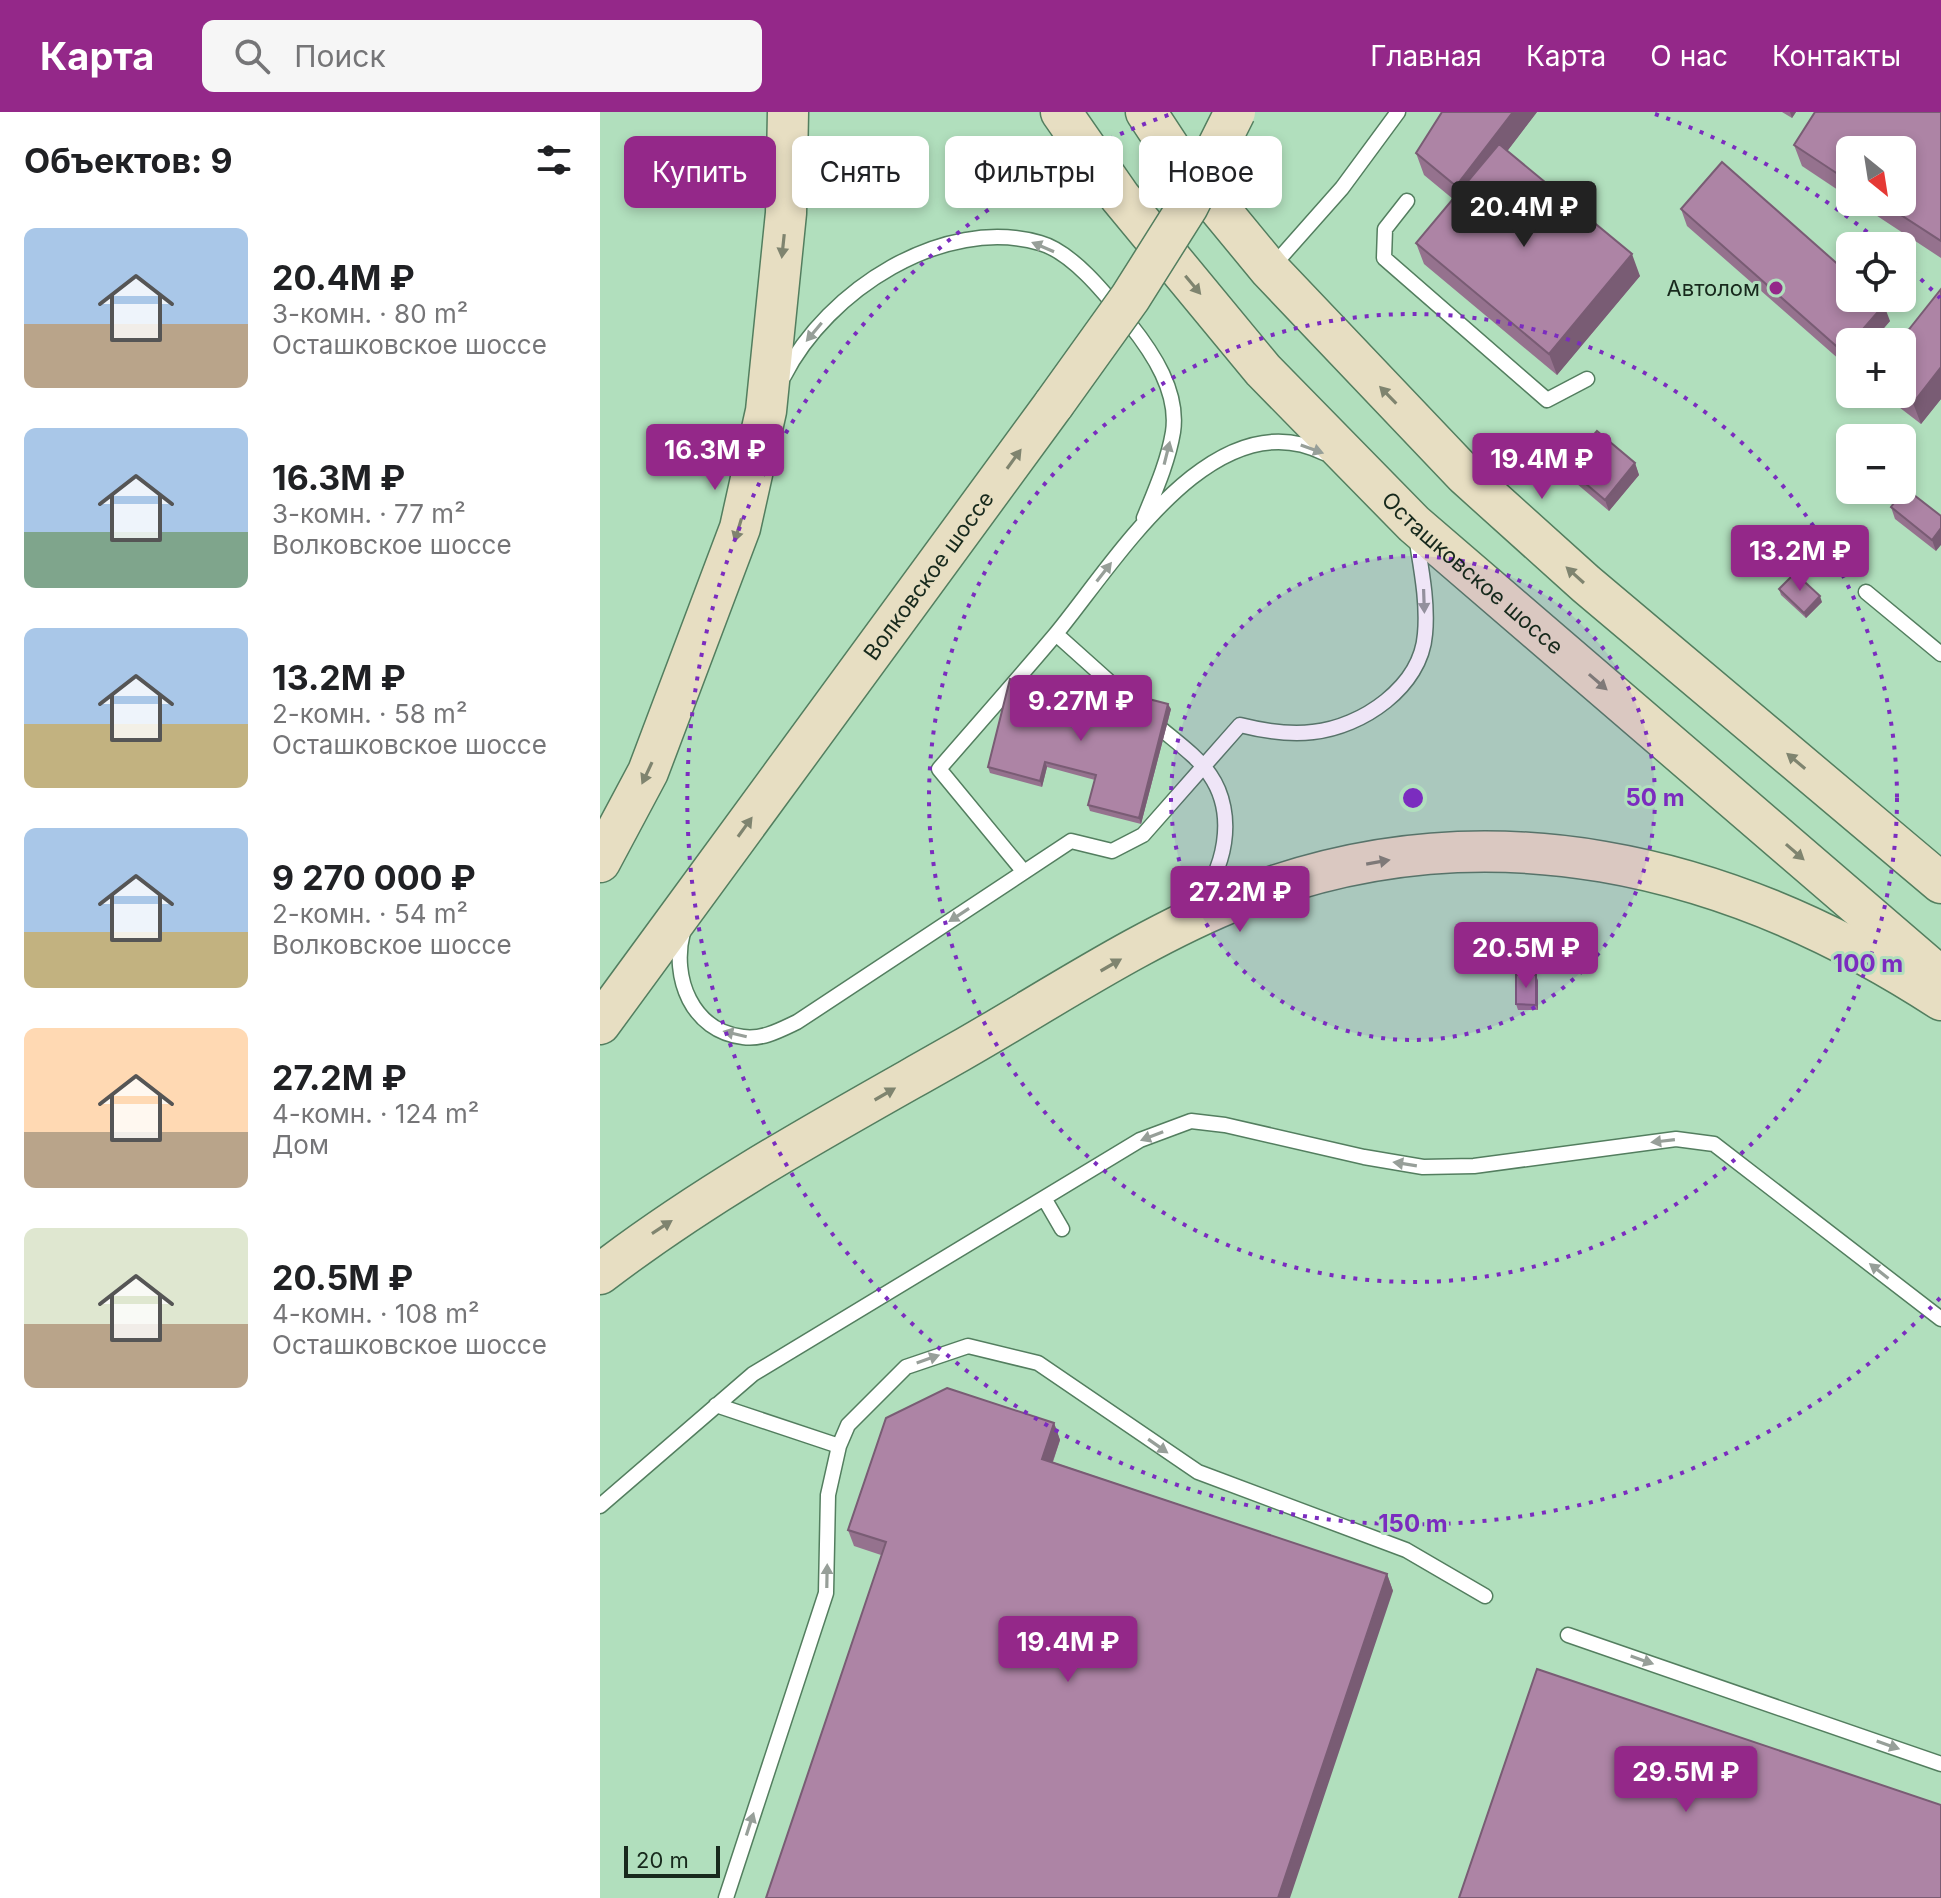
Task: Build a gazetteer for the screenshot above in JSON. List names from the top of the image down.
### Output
{
  "streets": {
    "main road": ["Осташковское шоссе", "Волковское шоссе"]
  },
  "places": ["Автолом"],
  "scale_bar": "20 m",
  "north": "bottom right",
  "page": {
    "header": "Карта",
    "search": "Поиск",
    "nav": [
      "Главная",
      "Карта",
      "О нас",
      "Контакты"
    ],
    "heading": "Объектов: 9",
    "map_buttons": ["+", "−"],
    "chip": [
      "Купить",
      "Снять",
      "Фильтры",
      "Новое"
    ],
    "price": [
      "20.4M ₽",
      "16.3M ₽",
      "19.4M ₽",
      "13.2M ₽",
      "9.27M ₽",
      "27.2M ₽",
      "20.5M ₽",
      "19.4M ₽",
      "29.5M ₽"
    ],
    "list": [
      {
        "name": "20.4M ₽",
        "note": "3-комн. · 80 m² · Осташковское шоссе"
      },
      {
        "name": "16.3M ₽",
        "note": "3-комн. · 77 m² · Волковское шоссе"
      },
      {
        "name": "13.2M ₽",
        "note": "2-комн. · 58 m² · Осташковское шоссе"
      },
      {
        "name": "9 270 000 ₽",
        "note": "2-комн. · 54 m² · Волковское шоссе"
      },
      {
        "name": "27.2M ₽",
        "note": "4-комн. · 124 m² · Дом"
      },
      {
        "name": "20.5M ₽",
        "note": "4-комн. · 108 m² · Осташковское шоссе"
      }
    ],
    "scale": "20 m"
  },
  "rings": ["50 m", "100 m", "150 m"]
}
